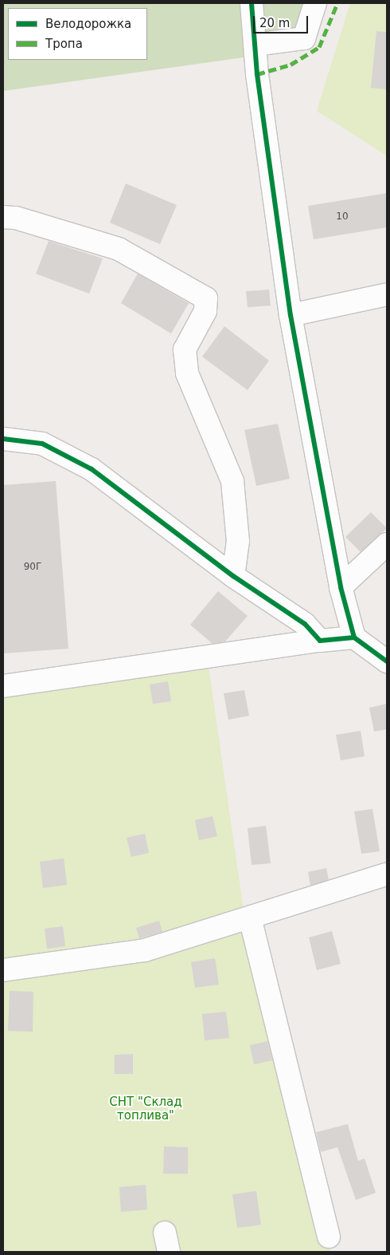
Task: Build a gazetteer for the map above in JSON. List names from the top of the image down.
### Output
{
  "parks": ["СНТ \"Склад топлива\""],
  "house_numbers": ["10", "90Г"],
  "legend": ["Велодорожка", "Тропа"],
  "scale_bar": "20 m"
}
